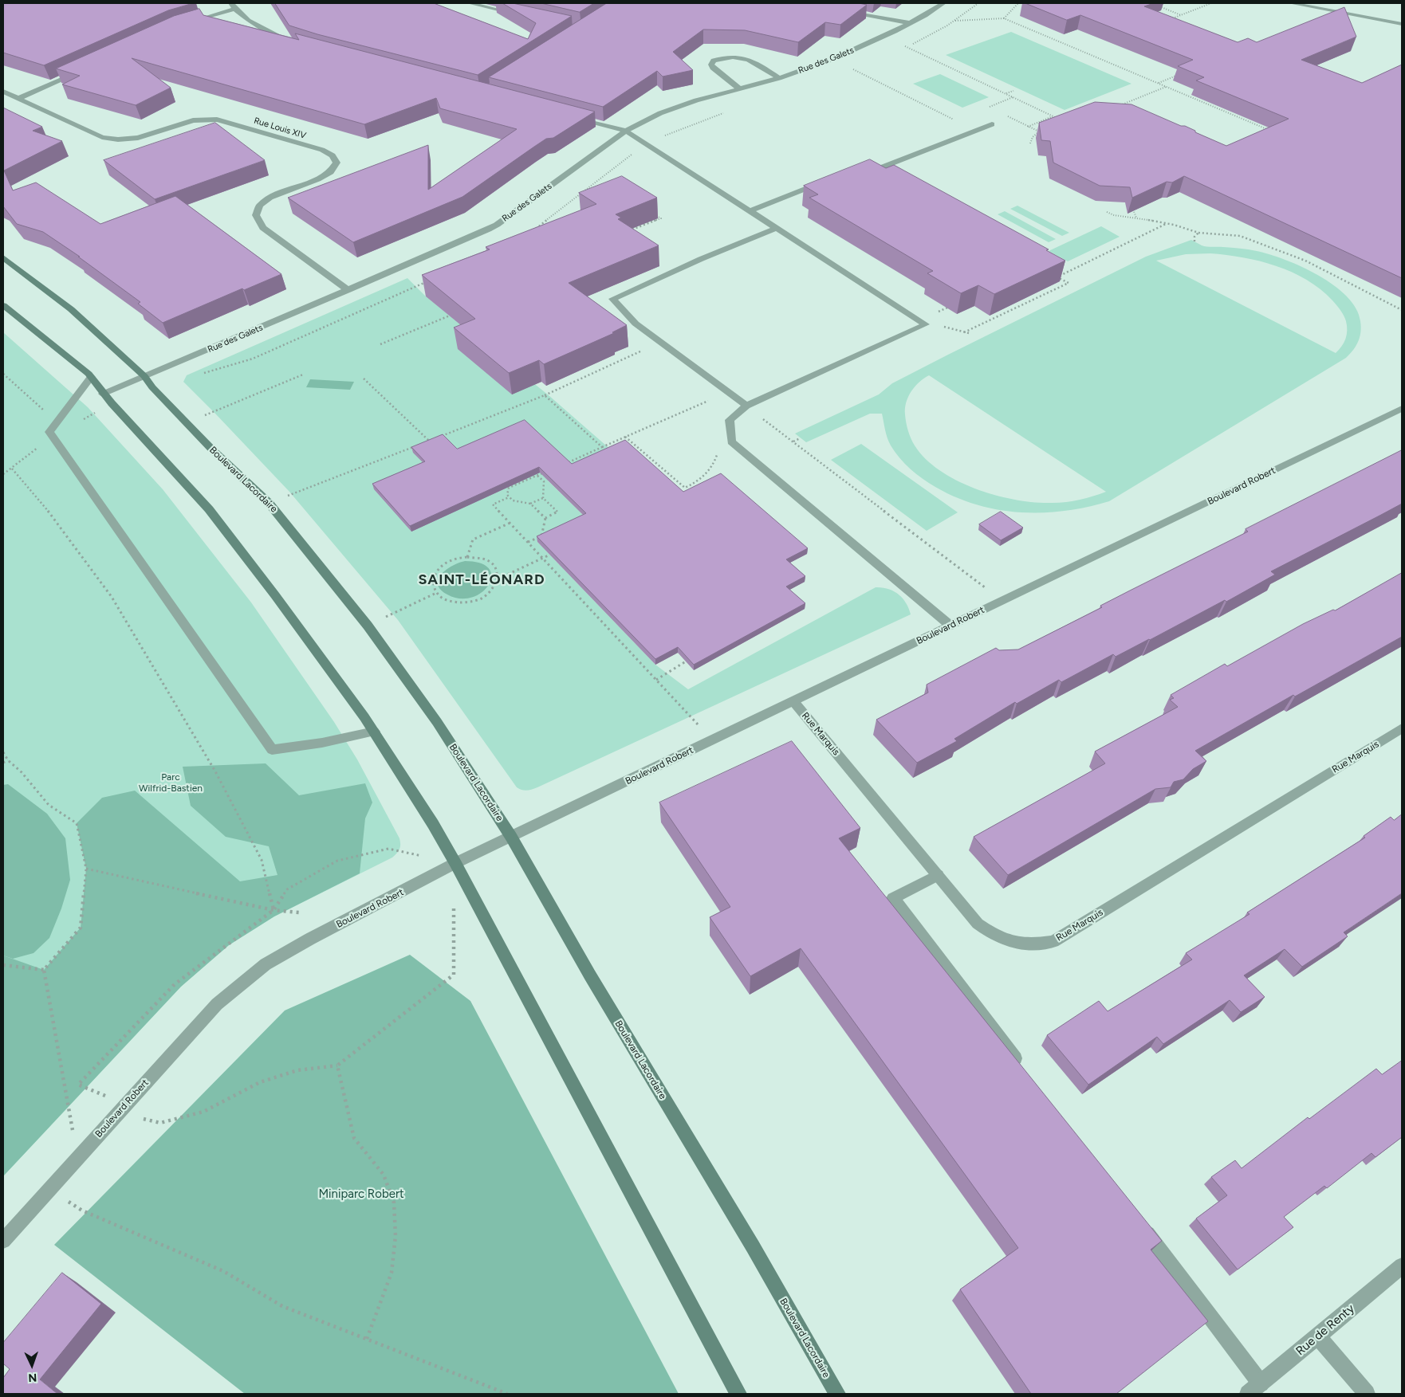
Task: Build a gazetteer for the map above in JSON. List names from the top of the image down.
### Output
{
  "streets": {
    "main road": ["Boulevard Lacordaire"],
    "street": [
      "Rue des Galets",
      "Rue Louis XIV",
      "Boulevard Robert",
      "Rue Marquis",
      "Rue de Renty"
    ]
  },
  "crossings": [
    ["Rue des Galets", "Rue Louis XIV"],
    ["Rue des Galets", "Boulevard Lacordaire"],
    ["Boulevard Lacordaire", "Boulevard Robert"],
    ["Boulevard Robert", "Rue Marquis"]
  ],
  "districts": ["SAINT-LÉONARD"],
  "parks": ["Parc Wilfrid-Bastien", "Miniparc Robert"],
  "north": "bottom"
}
